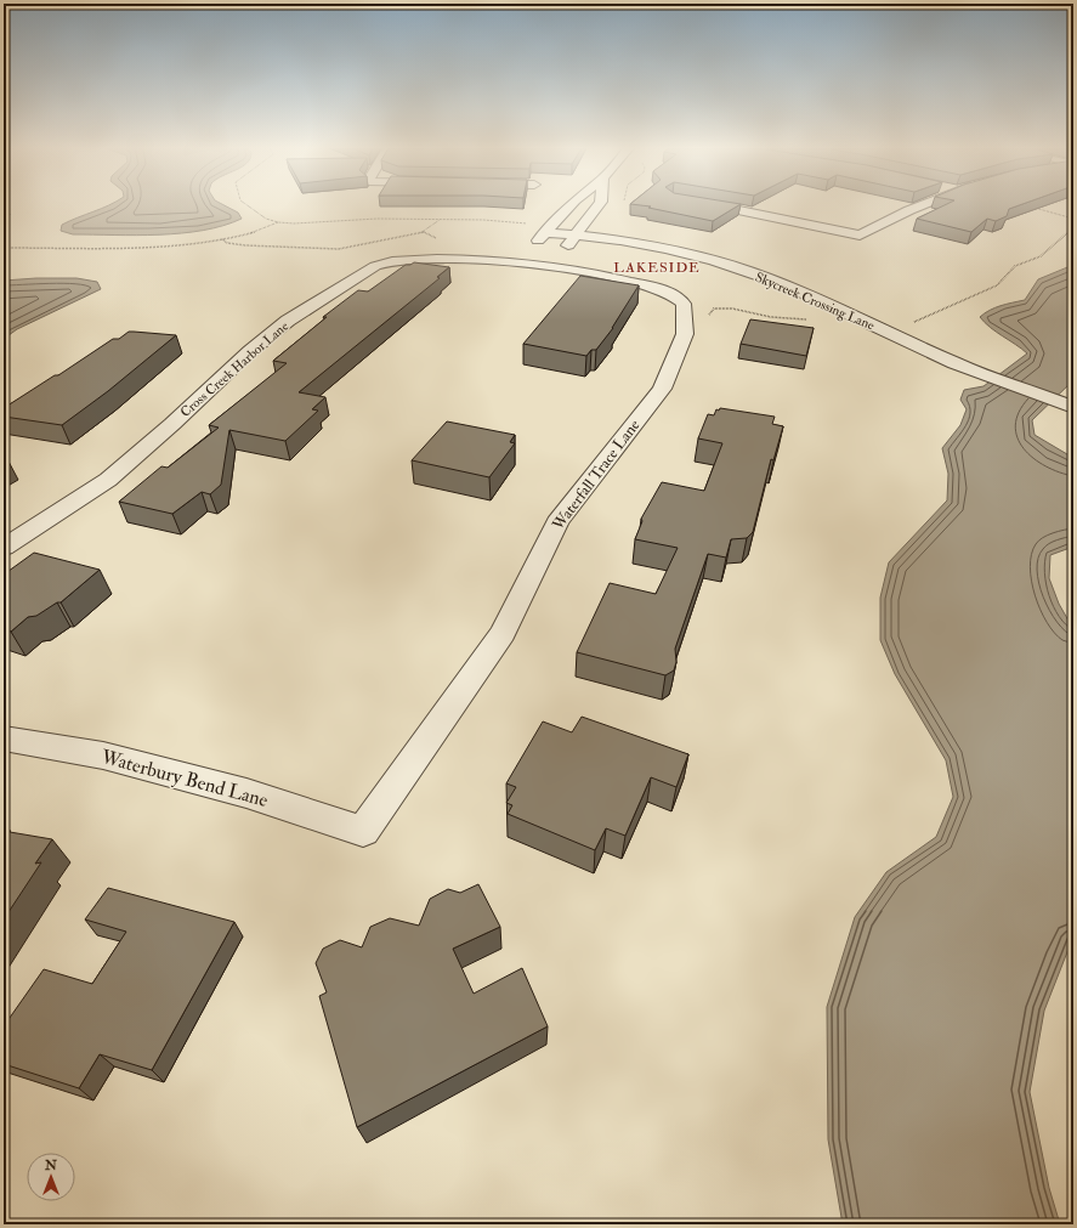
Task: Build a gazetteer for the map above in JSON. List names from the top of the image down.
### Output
{
  "streets": {
    "street": [
      "Skycreek Crossing Lane",
      "Cross Creek Harbor Lane",
      "Waterfall Trace Lane",
      "Waterbury Bend Lane"
    ]
  },
  "crossings": [
    ["Cross Creek Harbor Lane", "Waterfall Trace Lane"],
    ["Waterfall Trace Lane", "Waterbury Bend Lane"]
  ],
  "districts": ["LAKESIDE"],
  "north": "top"
}
